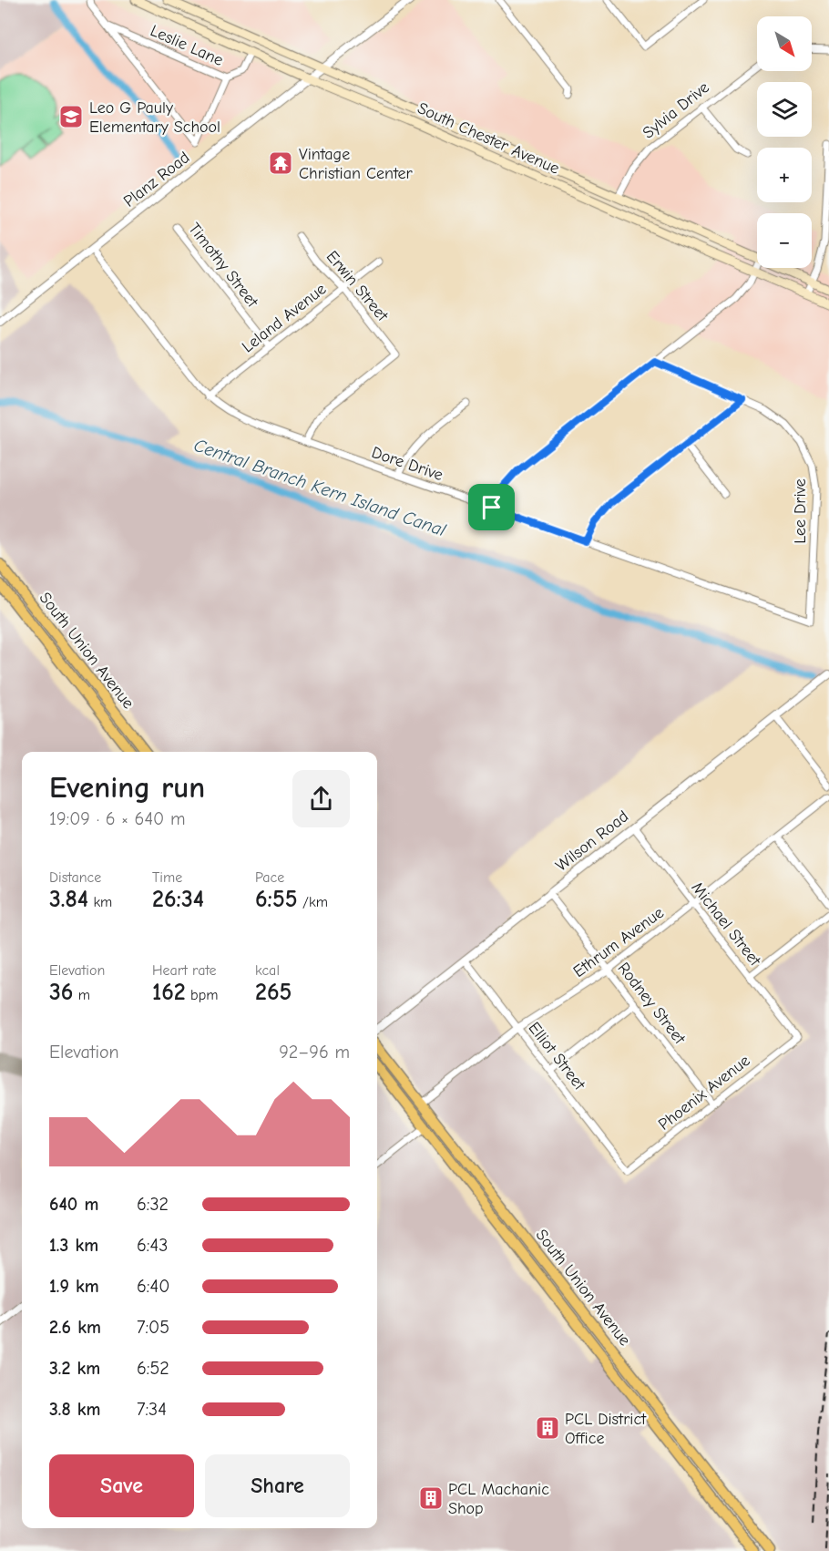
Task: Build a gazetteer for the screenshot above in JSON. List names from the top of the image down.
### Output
{
  "streets": {
    "main road": ["South Chester Avenue", "South Union Avenue"],
    "street": [
      "Leslie Lane",
      "Sylvia Drive",
      "Planz Road",
      "Timothy Street",
      "Erwin Street",
      "Leland Avenue",
      "Dore Drive",
      "Lee Drive",
      "Wilson Road",
      "Michael Street",
      "Ethrum Avenue",
      "Rodney Street",
      "Elliot Street",
      "Phoenix Avenue"
    ]
  },
  "crossings": [
    ["Sylvia Drive", "South Chester Avenue"],
    ["South Chester Avenue", "Planz Road"],
    ["Planz Road", "Dore Drive"],
    ["Timothy Street", "Leland Avenue"],
    ["Erwin Street", "Leland Avenue"],
    ["Erwin Street", "Dore Drive"],
    ["Leland Avenue", "Dore Drive"],
    ["Dore Drive", "Lee Drive"],
    ["South Union Avenue", "Ethrum Avenue"],
    ["Wilson Road", "Michael Street"],
    ["Wilson Road", "Rodney Street"],
    ["Wilson Road", "Elliot Street"],
    ["Michael Street", "Ethrum Avenue"],
    ["Michael Street", "Phoenix Avenue"],
    ["Ethrum Avenue", "Rodney Street"],
    ["Ethrum Avenue", "Elliot Street"],
    ["Rodney Street", "Phoenix Avenue"],
    ["Elliot Street", "Phoenix Avenue"]
  ],
  "water": ["Central Branch Kern Island Canal"],
  "places": {
    "school or university": ["Leo G Pauly Elementary School"],
    "temple": ["Vintage Christian Center"],
    "building": ["PCL District Office", "PCL Machanic Shop"]
  },
  "north": "bottom right",
  "page": {
    "map_buttons": ["+", "−"],
    "heading": ["Evening run", "19:09 · 6 × 640 m"],
    "stats": [
      ["Distance", "3.84 km"],
      ["Time", "26:34"],
      ["Pace", "6:55 /km"],
      ["Elevation", "36 m"],
      ["Heart rate", "162 bpm"],
      ["kcal", "265"]
    ],
    "chart": ["Elevation", "92–96 m"],
    "list": [
      {
        "name": "640 m",
        "note": "6:32"
      },
      {
        "name": "1.3 km",
        "note": "6:43"
      },
      {
        "name": "1.9 km",
        "note": "6:40"
      },
      {
        "name": "2.6 km",
        "note": "7:05"
      },
      {
        "name": "3.2 km",
        "note": "6:52"
      },
      {
        "name": "3.8 km",
        "note": "7:34"
      }
    ],
    "buttons": ["Save", "Share"]
  }
}
